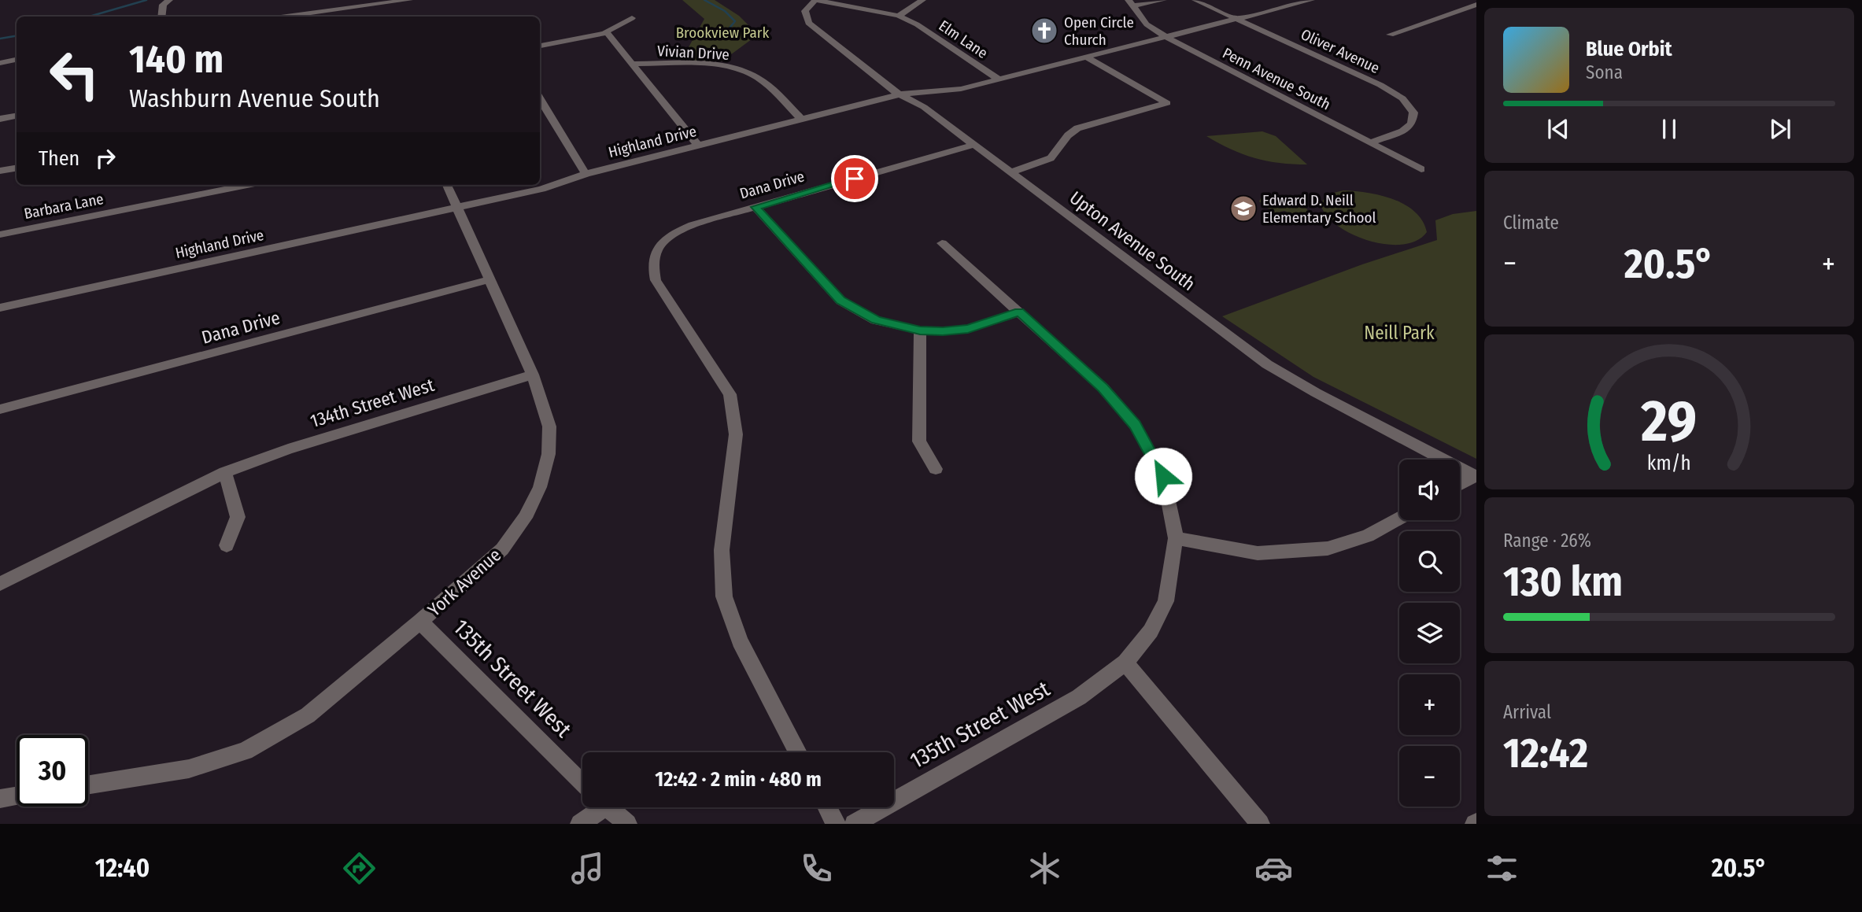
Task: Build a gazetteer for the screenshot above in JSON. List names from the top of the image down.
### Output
{
  "streets": {
    "street": [
      "Elm Lane",
      "Oliver Avenue",
      "Vivian Drive",
      "Penn Avenue South",
      "Highland Drive",
      "Dana Drive",
      "Barbara Lane",
      "Upton Avenue South",
      "134th Street West",
      "York Avenue",
      "135th Street West"
    ]
  },
  "crossings": [
    ["Elm Lane", "Highland Drive"],
    ["Elm Lane", "Upton Avenue South"],
    ["Oliver Avenue", "Penn Avenue South"],
    ["Oliver Avenue", "Highland Drive"],
    ["Vivian Drive", "Highland Drive"],
    ["Penn Avenue South", "Highland Drive"],
    ["Highland Drive", "Upton Avenue South"],
    ["Highland Drive", "York Avenue"],
    ["Dana Drive", "Upton Avenue South"],
    ["Dana Drive", "York Avenue"],
    ["134th Street West", "York Avenue"],
    ["York Avenue", "135th Street West"]
  ],
  "parks": ["Brookview Park", "Neill Park"],
  "places": {
    "church": ["Open Circle Church"],
    "school or university": ["Edward D. Neill Elementary School"]
  },
  "page": {
    "turn": ["140 m", "Washburn Avenue South"],
    "song": ["Blue Orbit", "Sona"],
    "then": "Then",
    "tile": [
      "Climate",
      ["Range · 26%", "130 km"],
      ["Arrival", "12:42"]
    ],
    "heat": ["−", "20.5°", "+"],
    "map_buttons": ["+", "−"],
    "limit": "30",
    "trip": "12:42 · 2 min · 480 m",
    "tabs": ["12:40", "20.5°"],
    "gauge": ["29", "km/h"]
  }
}
